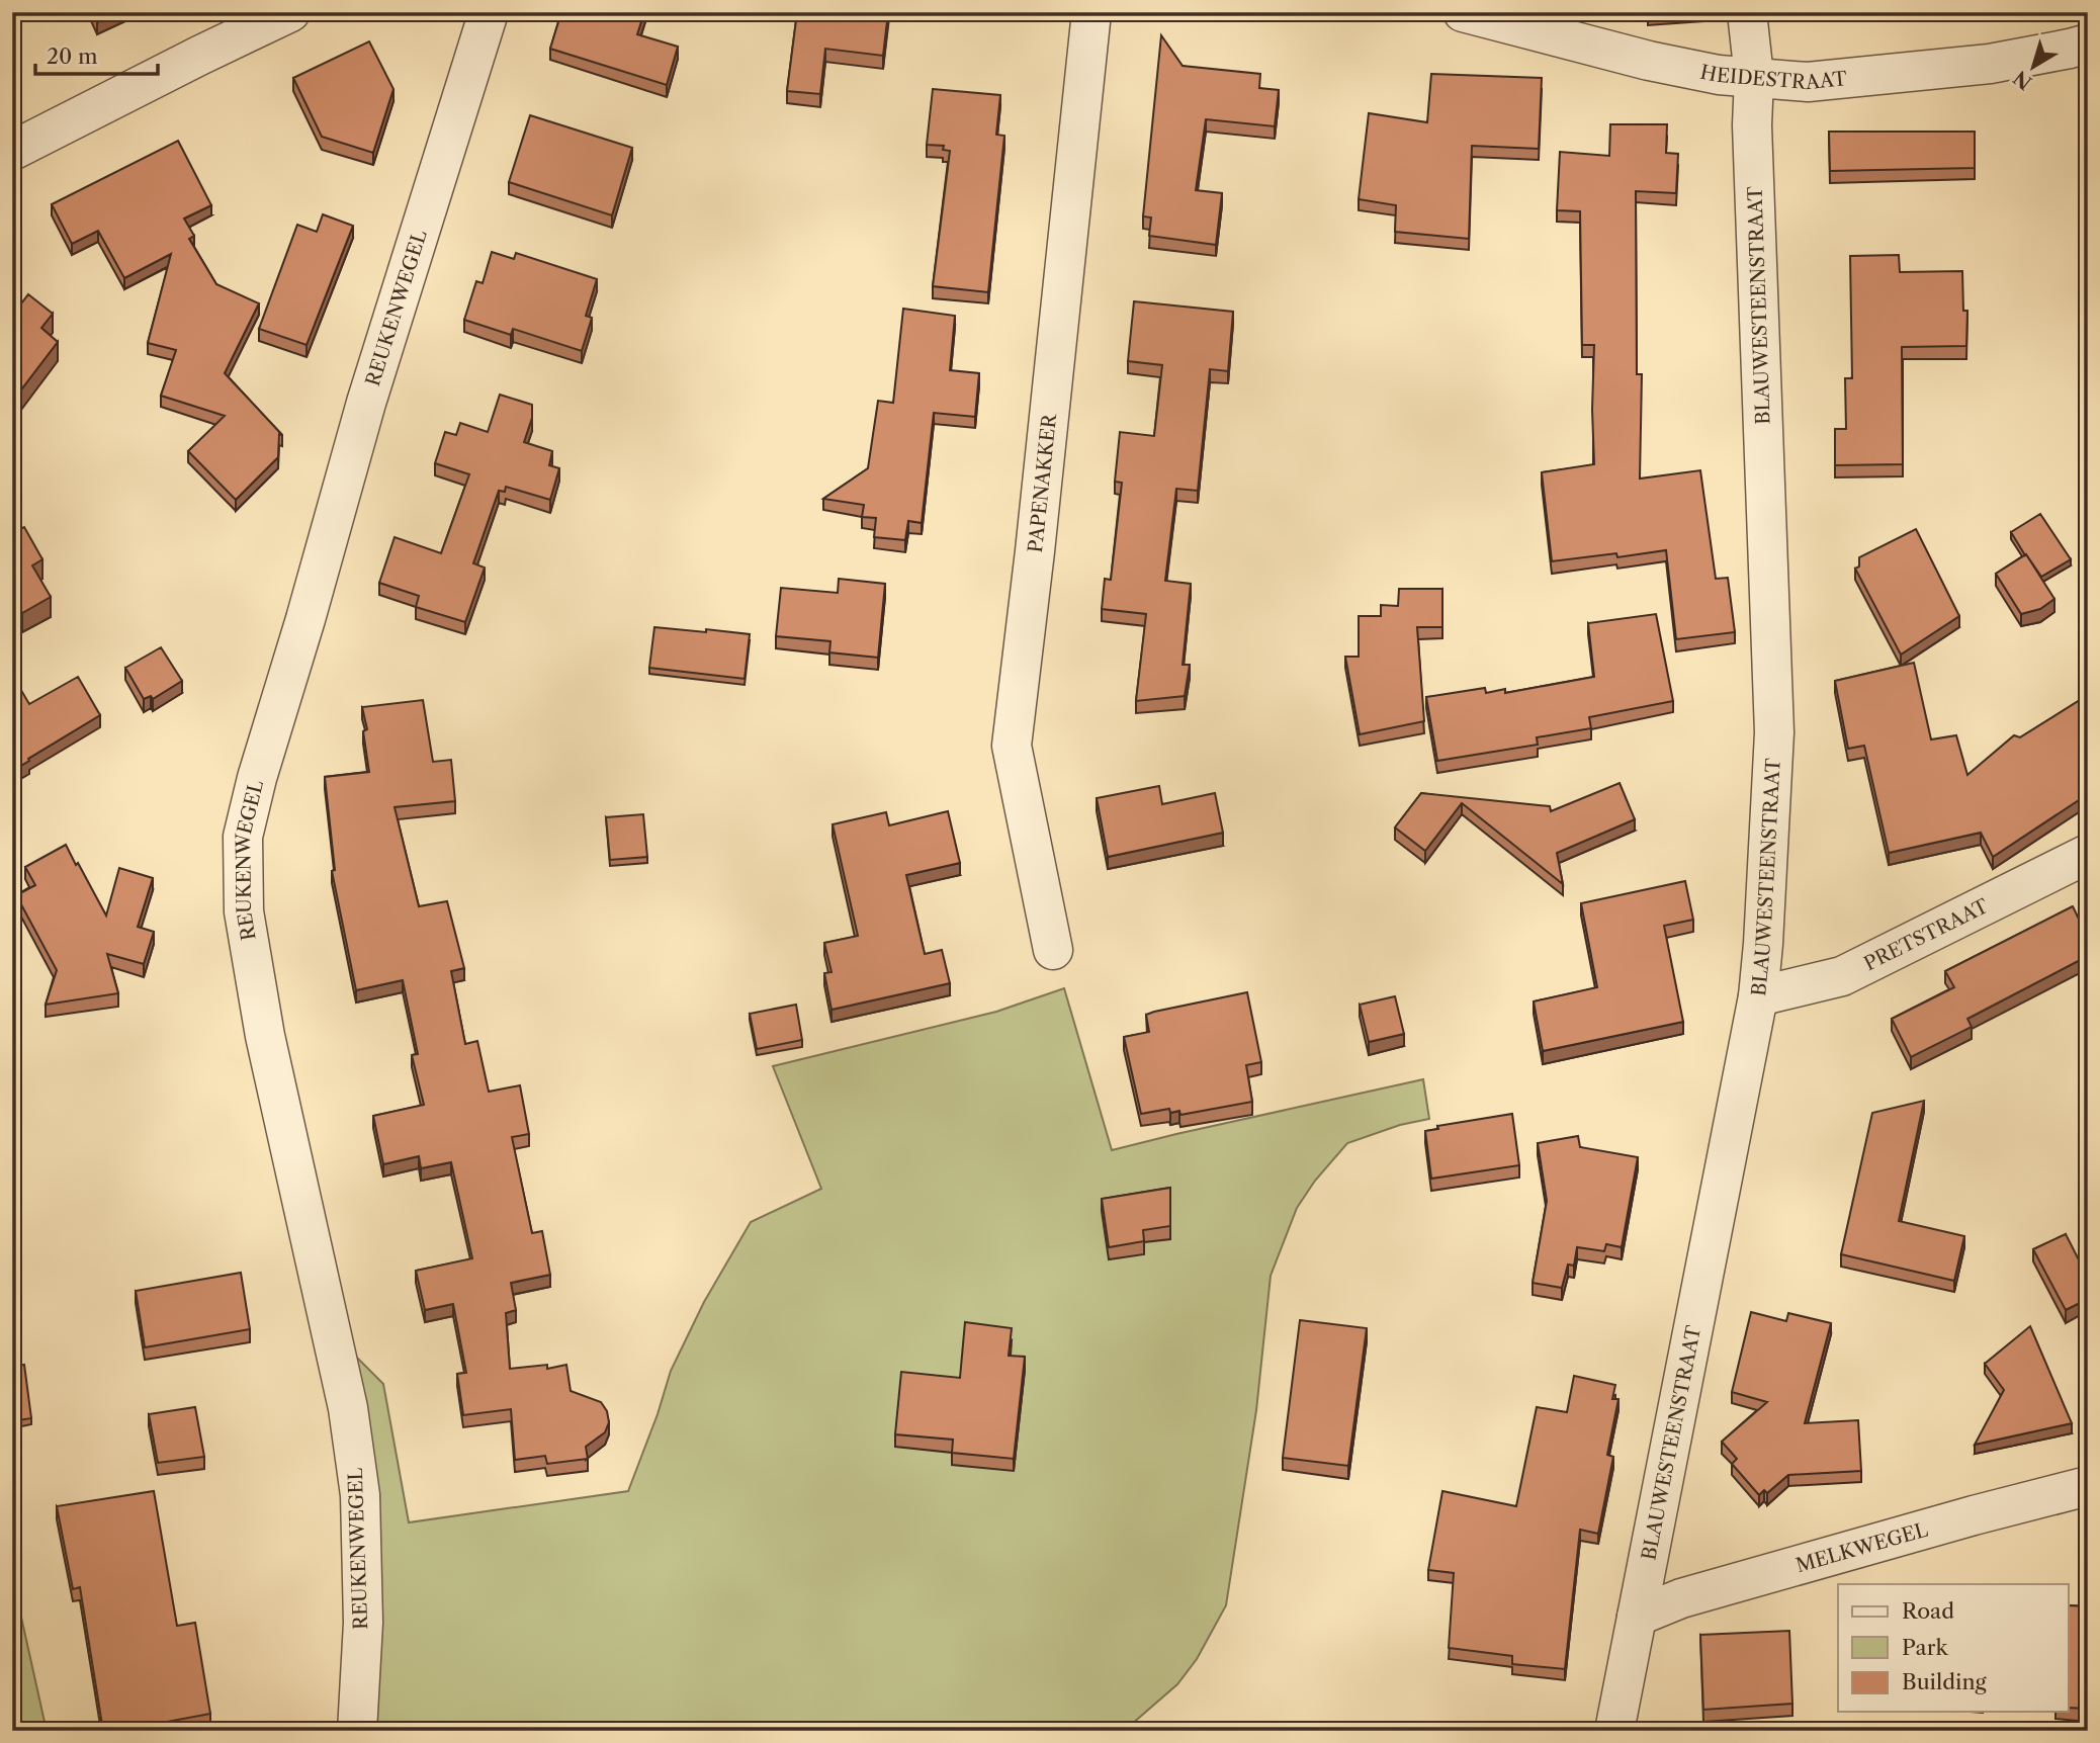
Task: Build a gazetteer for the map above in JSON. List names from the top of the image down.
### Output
{
  "streets": {
    "street": [
      "HEIDESTRAAT",
      "BLAUWESTEENSTRAAT",
      "REUKENWEGEL",
      "PAPENAKKER",
      "PRETSTRAAT",
      "MELKWEGEL"
    ]
  },
  "crossings": [
    ["HEIDESTRAAT", "BLAUWESTEENSTRAAT"],
    ["BLAUWESTEENSTRAAT", "PRETSTRAAT"],
    ["BLAUWESTEENSTRAAT", "MELKWEGEL"]
  ],
  "legend": ["Road", "Park", "Building"],
  "scale_bar": "20 m",
  "north": "bottom left"
}
